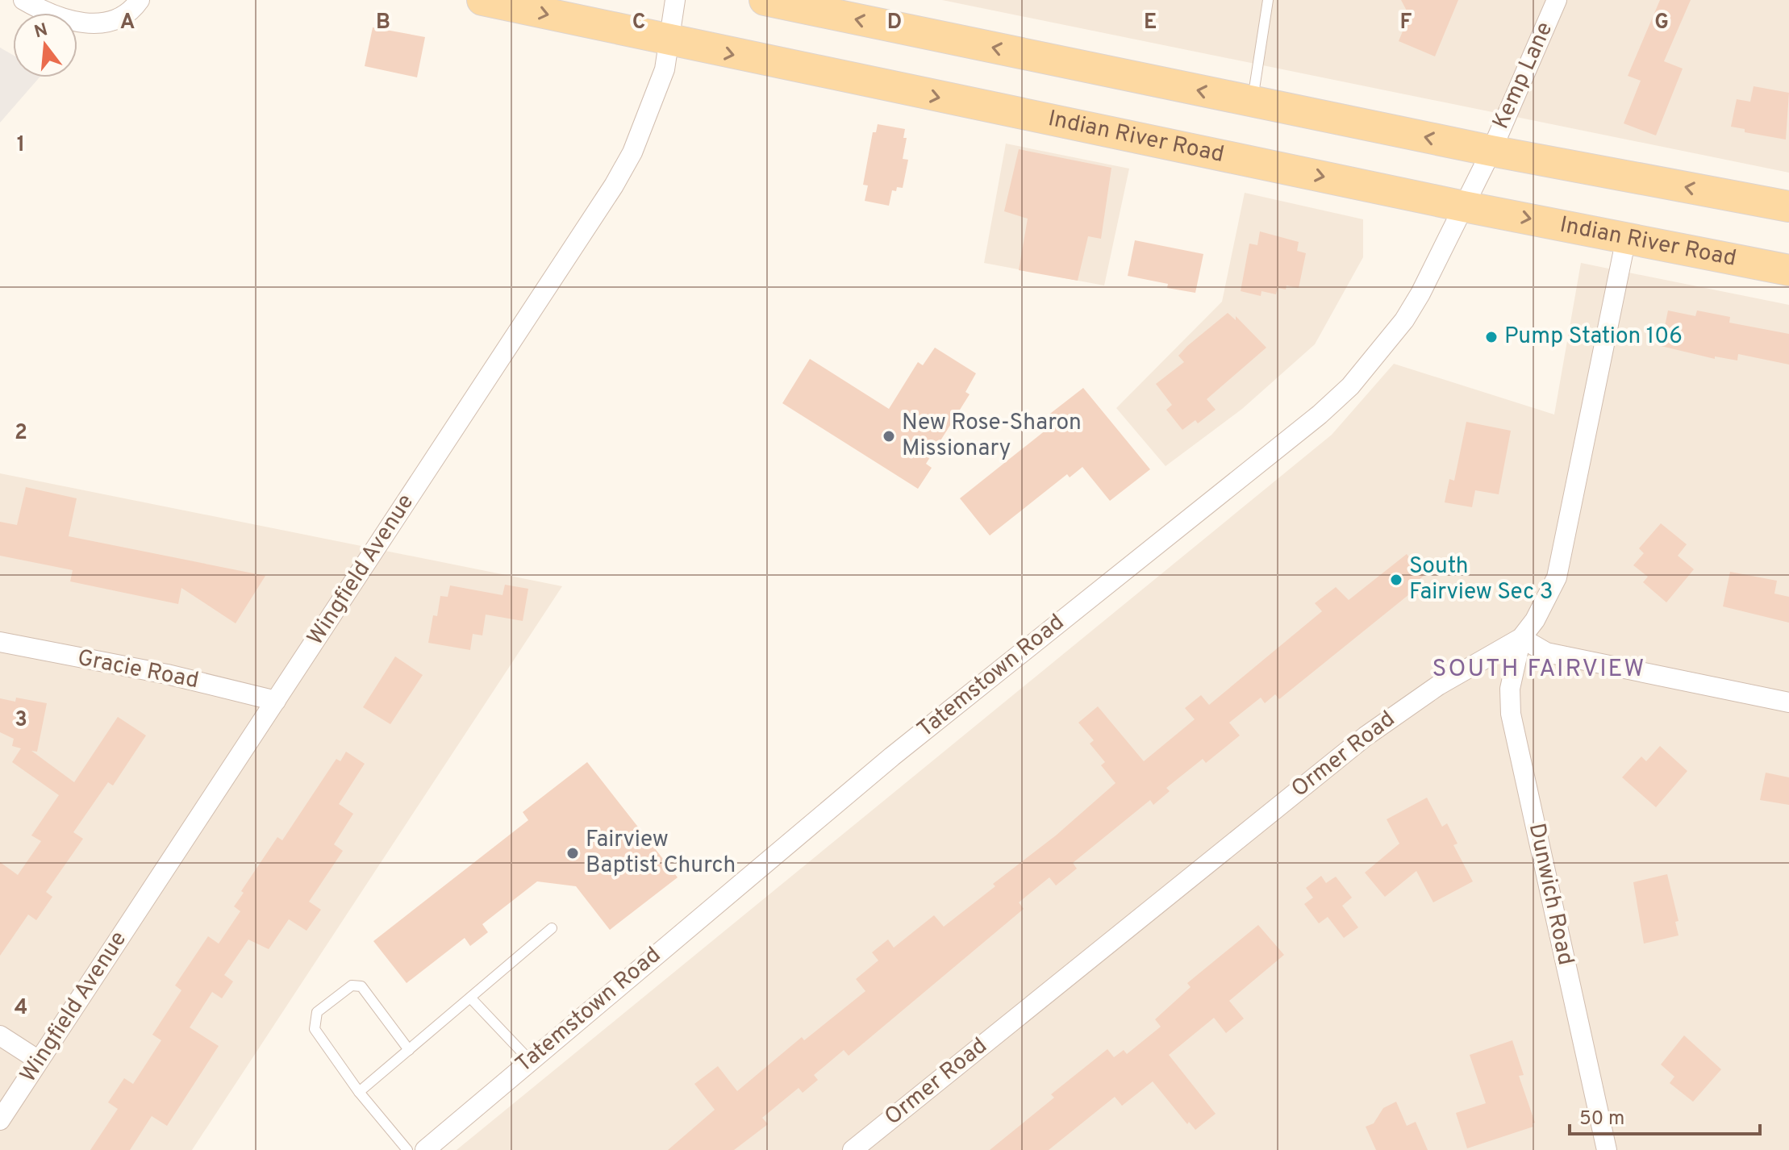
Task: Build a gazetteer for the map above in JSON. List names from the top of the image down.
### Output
{
  "streets": {
    "main road": ["Indian River Road"],
    "street": [
      "Kemp Lane",
      "Wingfield Avenue",
      "Gracie Road",
      "Tatemstown Road",
      "Ormer Road",
      "Dunwich Road"
    ]
  },
  "crossings": [
    ["Kemp Lane", "Tatemstown Road"],
    ["Indian River Road", "Wingfield Avenue"],
    ["Indian River Road", "Tatemstown Road"],
    ["Indian River Road", "Ormer Road"],
    ["Wingfield Avenue", "Gracie Road"],
    ["Ormer Road", "Dunwich Road"]
  ],
  "districts": ["SOUTH FAIRVIEW"],
  "places": [
    "Pump Station 106",
    "New Rose-Sharon Missionary",
    "South Fairview Sec 3",
    "Fairview Baptist Church"
  ],
  "scale_bar": "50 m",
  "north": "top",
  "grid": {
    "columns": [
      "A",
      "B",
      "C",
      "D",
      "E",
      "F",
      "G"
    ],
    "rows": [
      "1",
      "2",
      "3",
      "4"
    ]
  }
}
